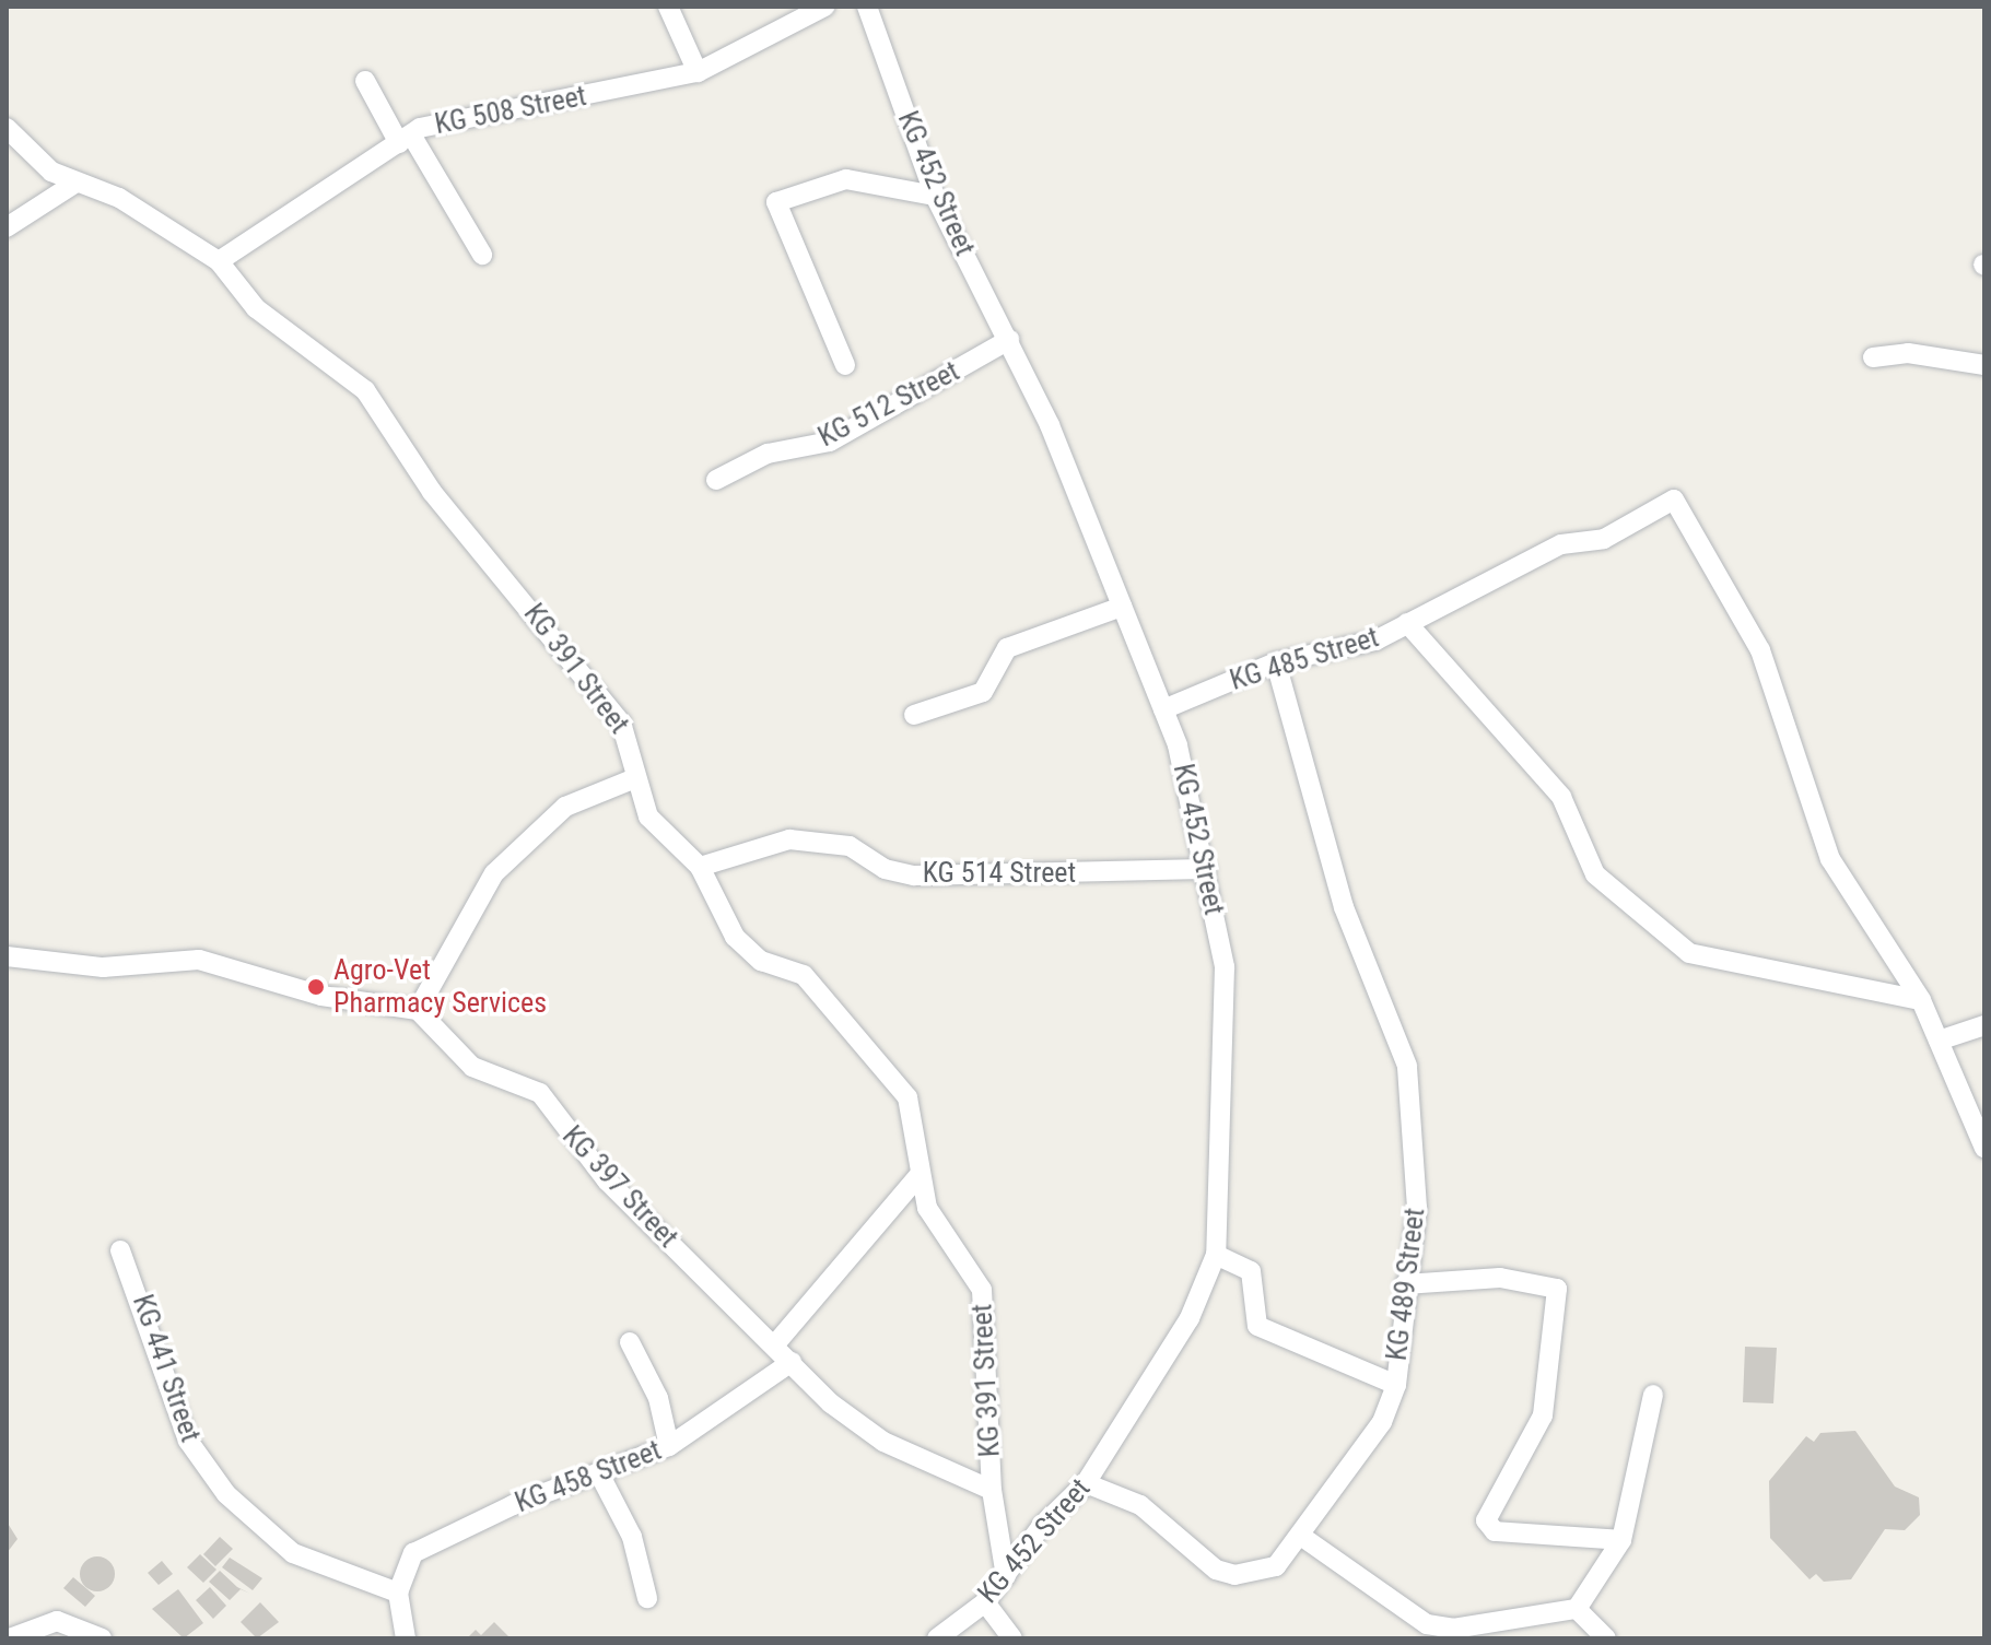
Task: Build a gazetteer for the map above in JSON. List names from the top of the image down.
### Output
{
  "streets": {
    "street": [
      "KG 508 Street",
      "KG 452 Street",
      "KG 512 Street",
      "KG 485 Street",
      "KG 391 Street",
      "KG 514 Street",
      "KG 397 Street",
      "KG 489 Street",
      "KG 441 Street",
      "KG 458 Street"
    ]
  },
  "crossings": [
    ["KG 508 Street", "KG 391 Street"],
    ["KG 452 Street", "KG 512 Street"],
    ["KG 452 Street", "KG 485 Street"],
    ["KG 452 Street", "KG 391 Street"],
    ["KG 452 Street", "KG 514 Street"],
    ["KG 452 Street", "KG 489 Street"],
    ["KG 485 Street", "KG 489 Street"],
    ["KG 391 Street", "KG 514 Street"],
    ["KG 391 Street", "KG 397 Street"],
    ["KG 397 Street", "KG 458 Street"],
    ["KG 441 Street", "KG 458 Street"]
  ],
  "places": ["Agro-Vet Pharmacy Services"]
}
